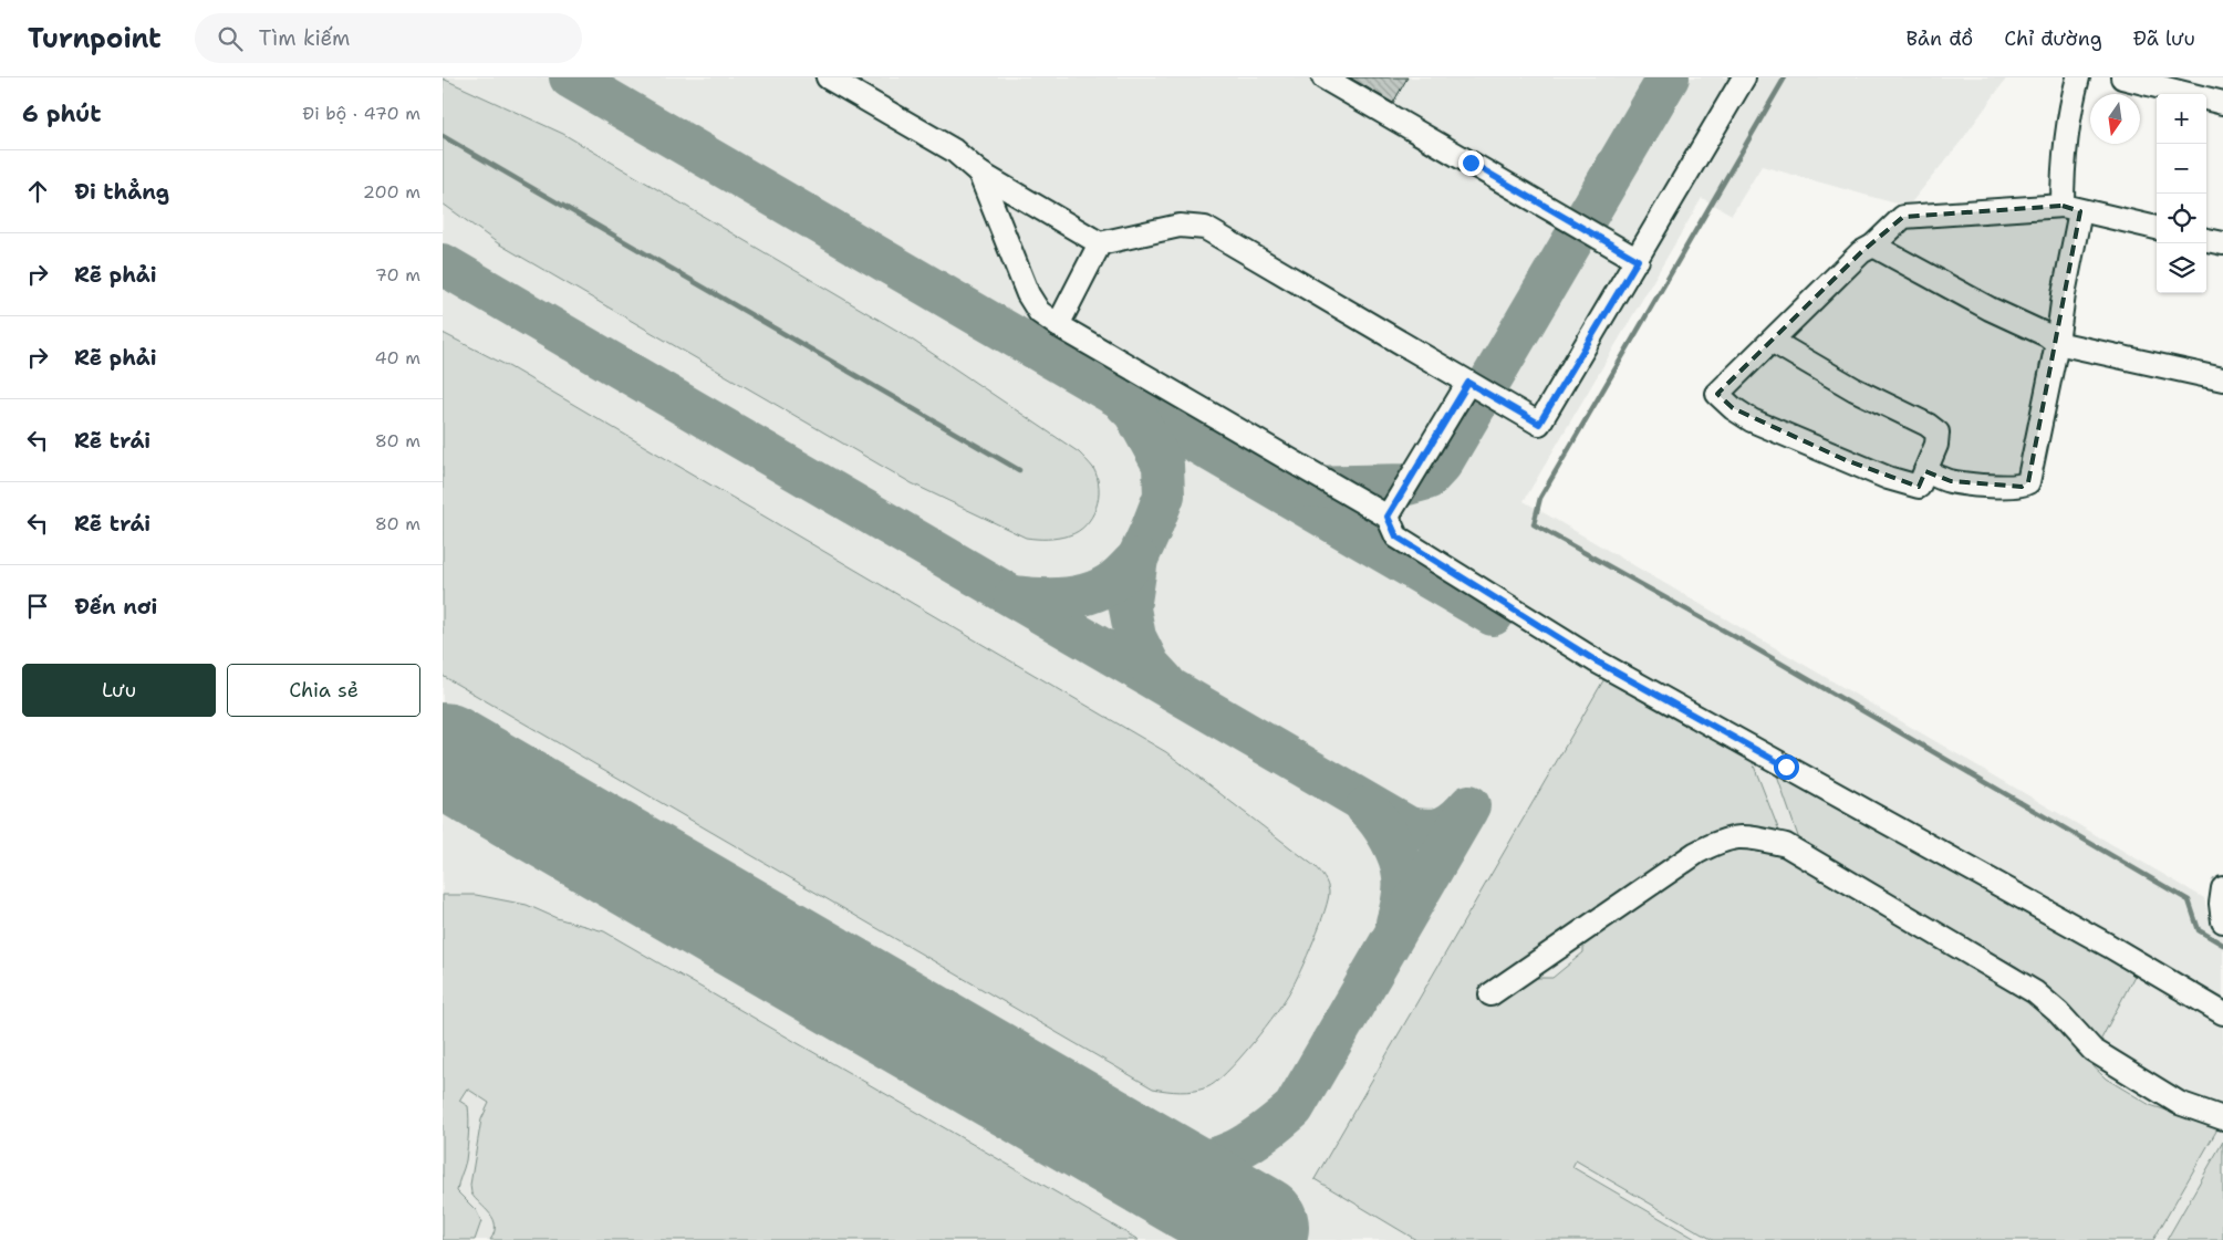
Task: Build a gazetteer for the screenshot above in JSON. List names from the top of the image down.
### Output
{
  "north": "bottom",
  "page": {
    "header": "Turnpoint",
    "search": "Tìm kiếm",
    "nav": ["Bản đồ", "Chỉ đường", "Đã lưu"],
    "heading": ["6 phút", "Đi bộ · 470 m"],
    "map_buttons": ["+", "−"],
    "list": [
      ["Đi thẳng", "200 m"],
      ["Rẽ phải", "70 m"],
      ["Rẽ phải", "40 m"],
      ["Rẽ trái", "80 m"],
      ["Rẽ trái", "80 m"],
      "Đến nơi"
    ],
    "buttons": ["Lưu", "Chia sẻ"]
  }
}
